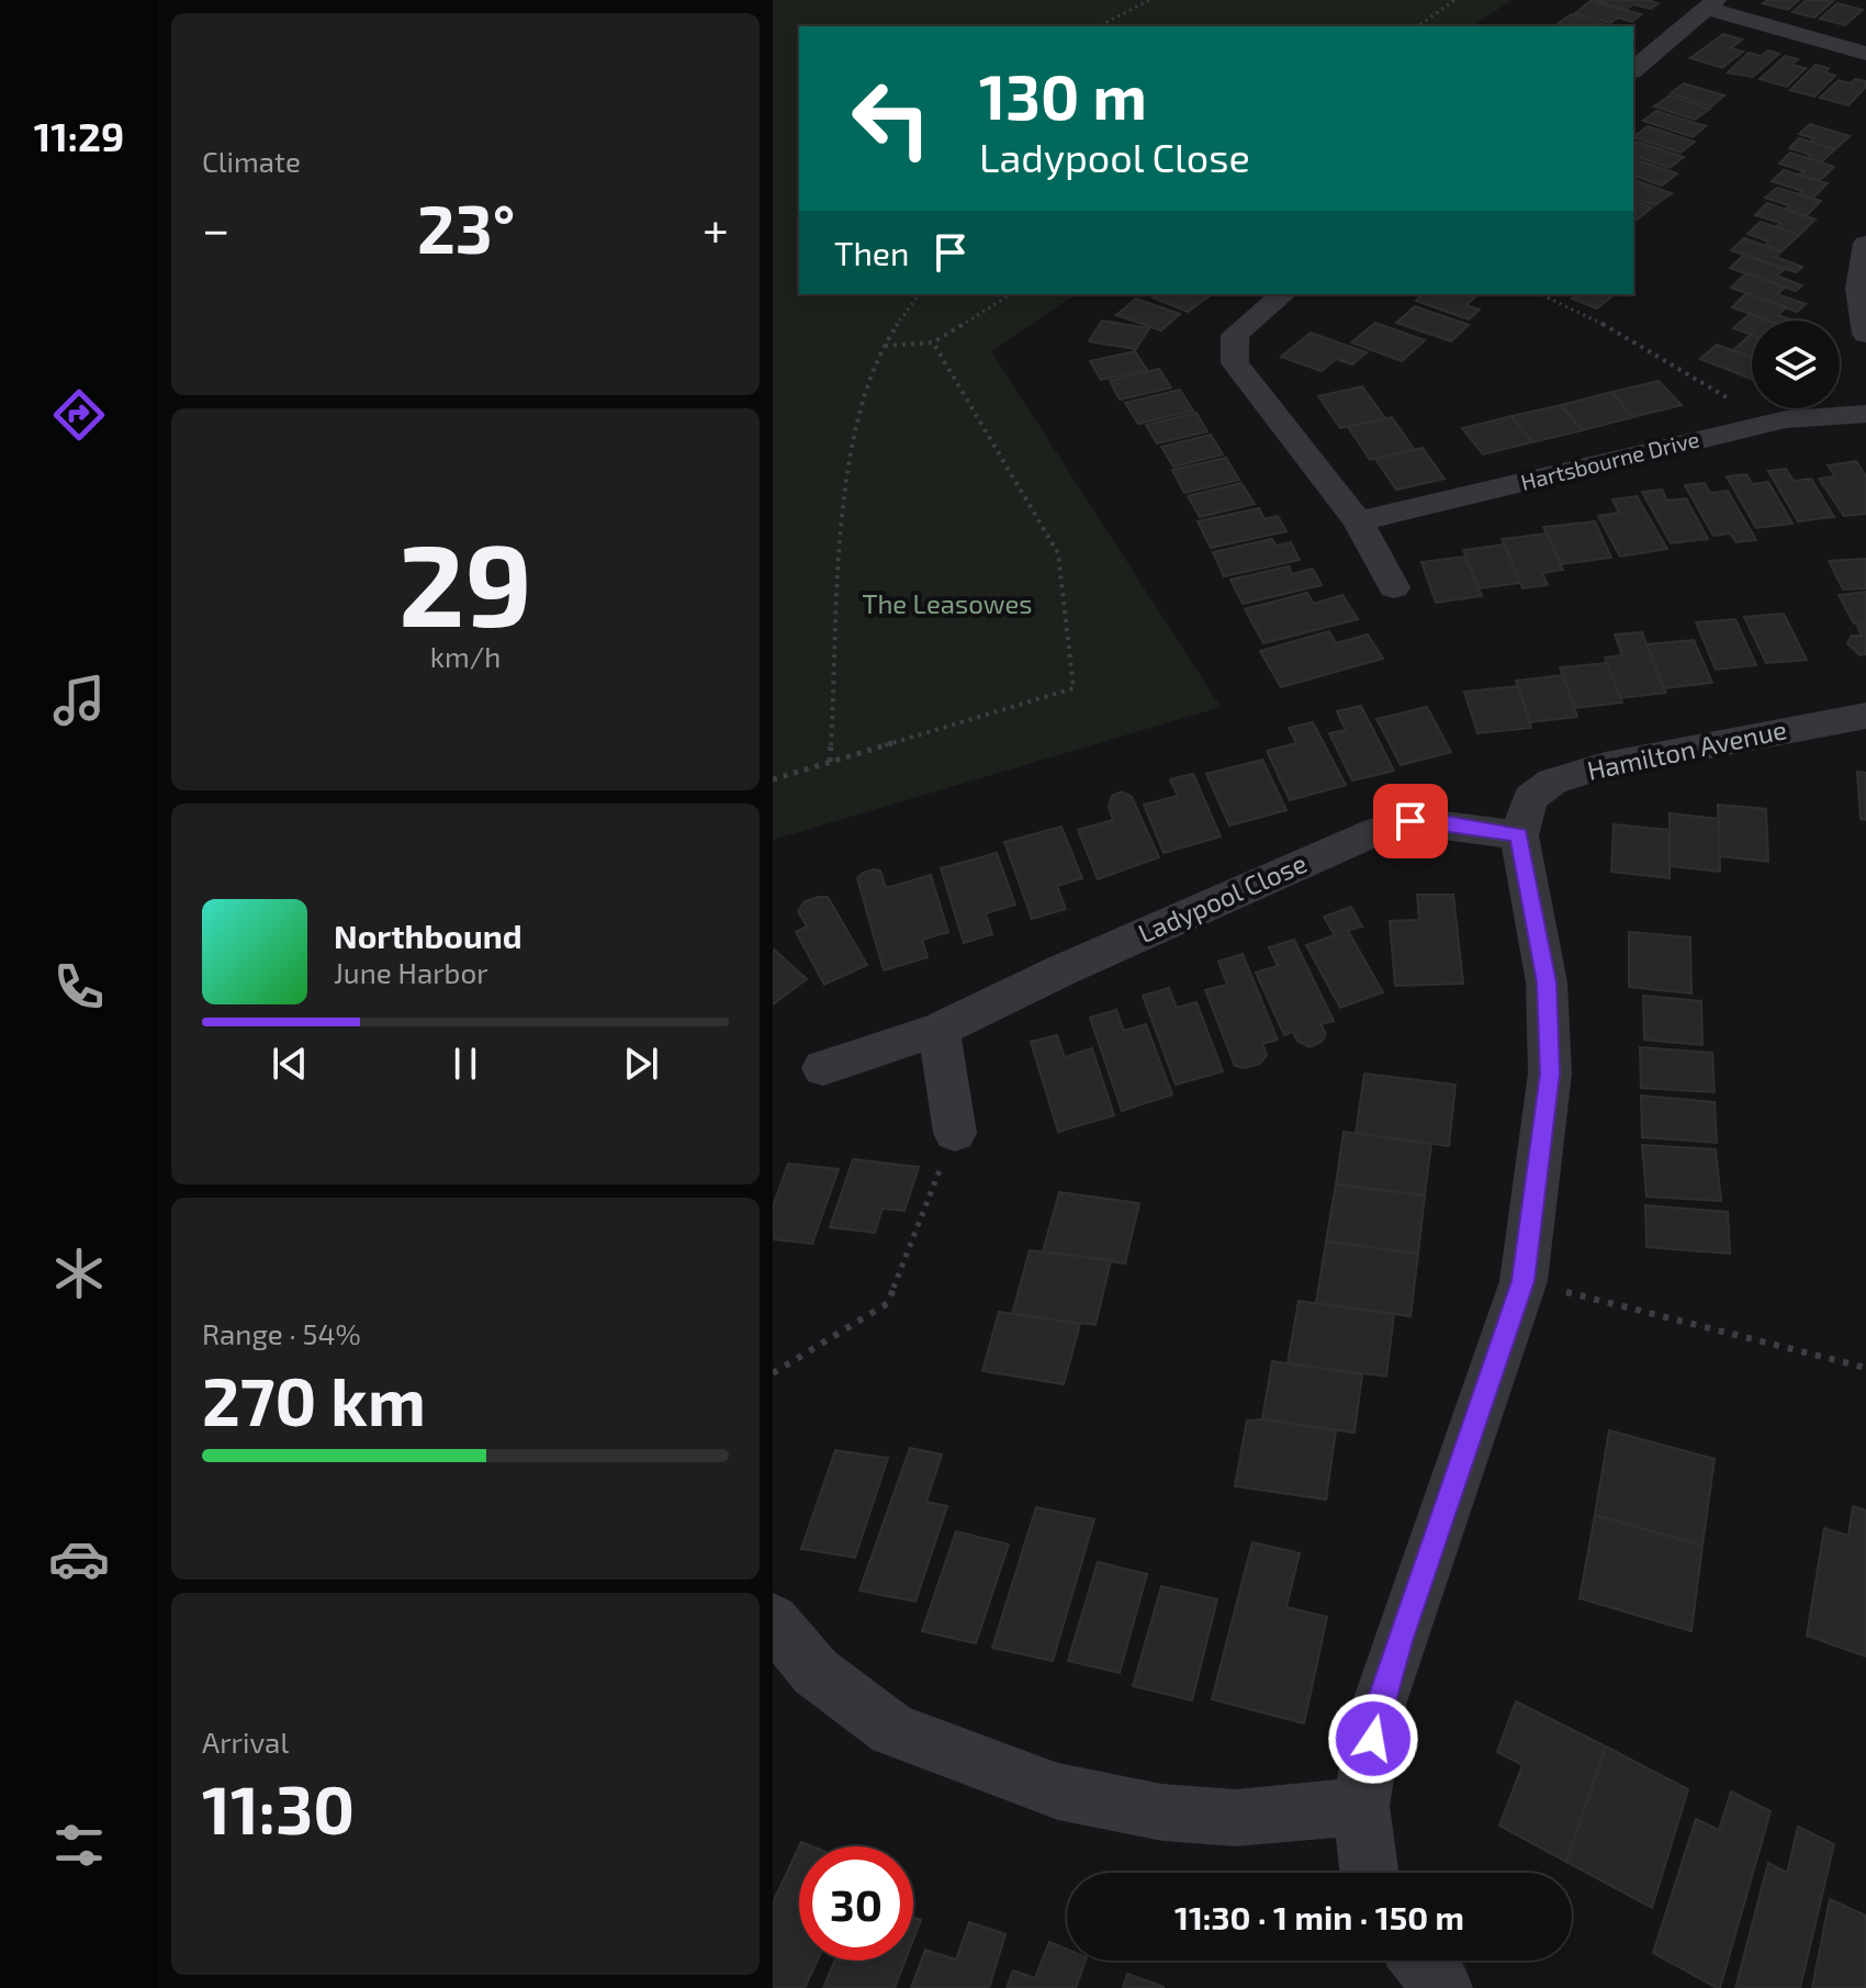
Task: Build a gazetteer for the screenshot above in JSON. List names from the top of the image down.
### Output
{
  "streets": {
    "street": ["Hartsbourne Drive", "Hamilton Avenue", "Ladypool Close"]
  },
  "crossings": [
    ["Hamilton Avenue", "Ladypool Close"]
  ],
  "parks": ["The Leasowes"],
  "page": {
    "tabs": "11:29",
    "tile": [
      "Climate",
      ["29", "km/h"],
      ["Range · 54%", "270 km"],
      ["Arrival", "11:30"]
    ],
    "turn": ["130 m", "Ladypool Close"],
    "heat": ["−", "23°", "+"],
    "then": "Then",
    "song": ["Northbound", "June Harbor"],
    "limit": "30",
    "trip": "11:30 · 1 min · 150 m"
  }
}
